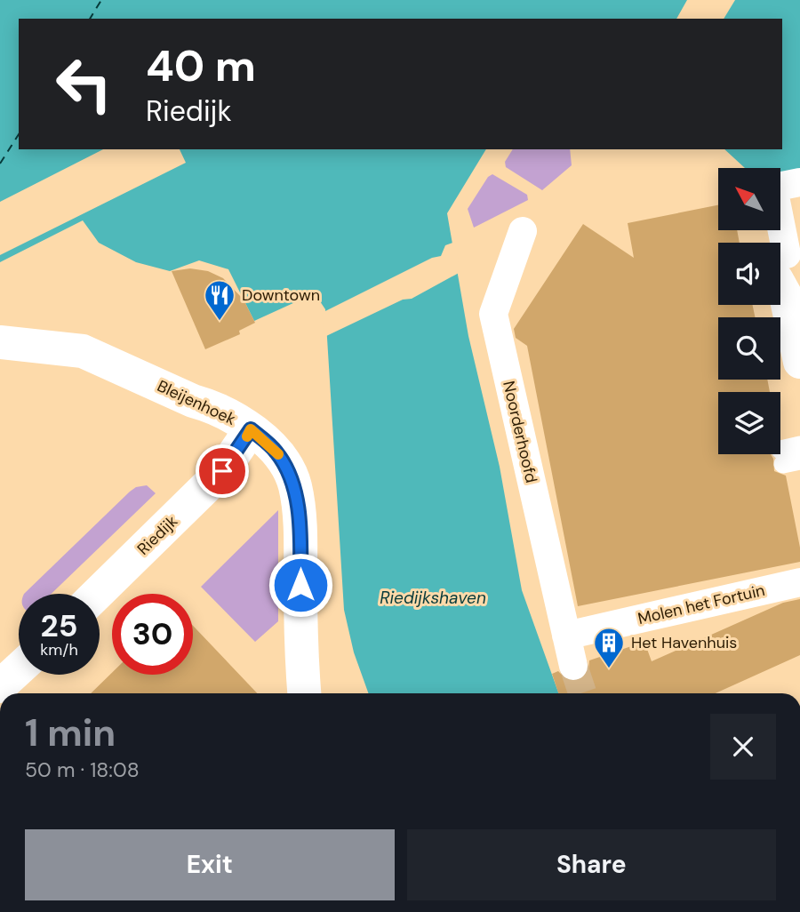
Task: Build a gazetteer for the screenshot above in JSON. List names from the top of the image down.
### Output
{
  "streets": {
    "street": [
      "Bleijenhoek",
      "Noorderhoofd",
      "Riedijk",
      "Molen het Fortuin"
    ]
  },
  "crossings": [
    ["Bleijenhoek", "Riedijk"],
    ["Noorderhoofd", "Molen het Fortuin"]
  ],
  "water": ["Riedijkshaven"],
  "places": {
    "restaurant": ["Downtown"],
    "building": ["Het Havenhuis"]
  },
  "north": "top left",
  "page": {
    "turn": ["40 m", "Riedijk"],
    "speed": "25 km/h",
    "limit": "30",
    "heading": ["1 min", "50 m · 18:08"],
    "buttons": ["Exit", "Share"]
  }
}
